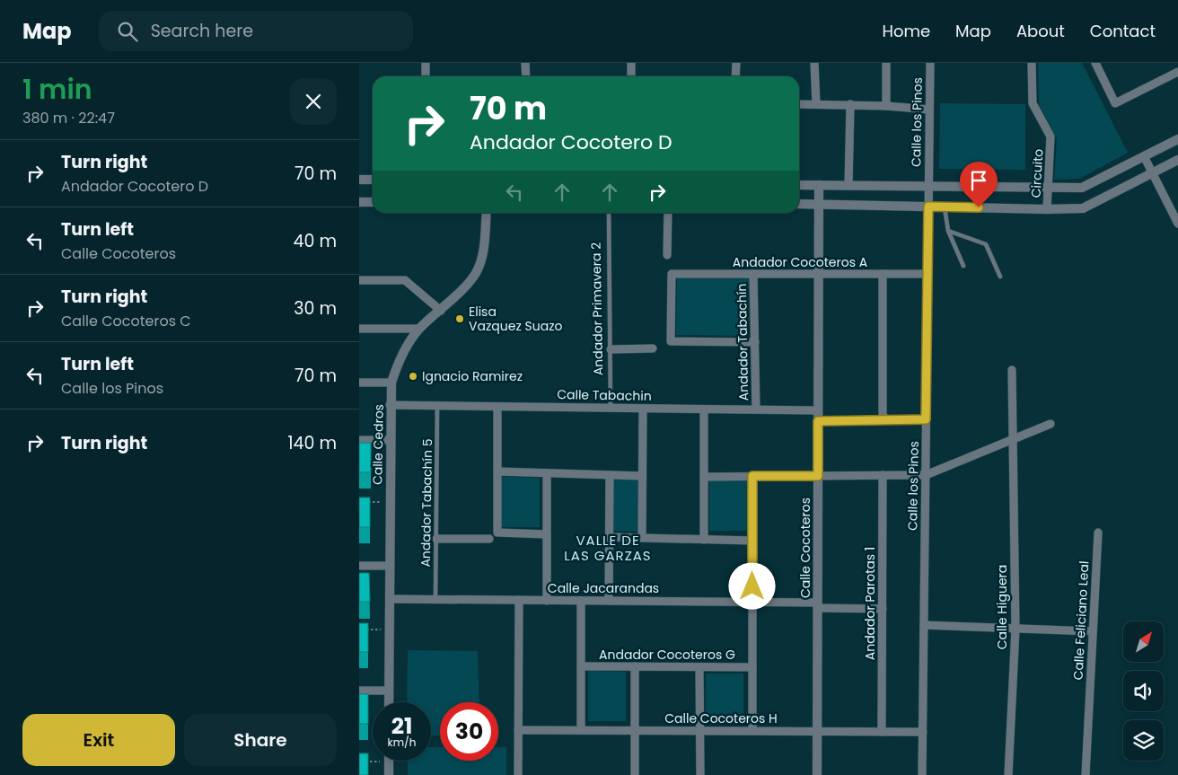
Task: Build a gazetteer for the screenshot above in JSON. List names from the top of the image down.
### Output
{
  "streets": {
    "street": [
      "Calle los Pinos",
      "Circuito",
      "Andador Cocoteros A",
      "Andador Tabachín",
      "Calle Tabachin",
      "Calle Cedros",
      "Calle Cocoteros",
      "Calle Jacarandas",
      "Andador Parotas 1",
      "Calle Higuera",
      "Calle Feliciano Leal",
      "Andador Cocoteros G",
      "Calle Cocoteros H"
    ],
    "lane": ["Andador Primavera 2", "Andador Tabachín 5"]
  },
  "crossings": [
    ["Calle los Pinos", "Andador Cocoteros A"],
    ["Calle los Pinos", "Calle Cocoteros H"],
    ["Andador Cocoteros A", "Andador Tabachín"],
    ["Andador Cocoteros A", "Calle Cocoteros"],
    ["Andador Primavera 2", "Calle Tabachin"],
    ["Andador Tabachín", "Calle Tabachin"],
    ["Calle Tabachin", "Calle Cedros"],
    ["Calle Tabachin", "Andador Tabachín 5"],
    ["Calle Tabachin", "Calle Cocoteros"],
    ["Calle Cedros", "Calle Jacarandas"],
    ["Andador Tabachín 5", "Calle Jacarandas"],
    ["Calle Cocoteros", "Calle Jacarandas"],
    ["Calle Cocoteros", "Calle Cocoteros H"],
    ["Calle Jacarandas", "Andador Parotas 1"],
    ["Andador Parotas 1", "Calle Cocoteros H"]
  ],
  "districts": ["VALLE DE LAS GARZAS"],
  "places": ["Elisa Vazquez Suazo", "Ignacio Ramirez"],
  "north": "top right",
  "page": {
    "header": "Map",
    "search": "Search here",
    "nav": [
      "Home",
      "Map",
      "About",
      "Contact"
    ],
    "heading": ["1 min", "380 m · 22:47"],
    "turn": ["70 m", "Andador Cocotero D"],
    "list": [
      {
        "name": "Turn right",
        "note": "Andador Cocotero D",
        "value": "70 m"
      },
      {
        "name": "Turn left",
        "note": "Calle Cocoteros",
        "value": "40 m"
      },
      {
        "name": "Turn right",
        "note": "Calle Cocoteros C",
        "value": "30 m"
      },
      {
        "name": "Turn left",
        "note": "Calle los Pinos",
        "value": "70 m"
      },
      {
        "name": "Turn right",
        "value": "140 m"
      }
    ],
    "speed": "21 km/h",
    "limit": "30",
    "buttons": ["Exit", "Share"]
  }
}
